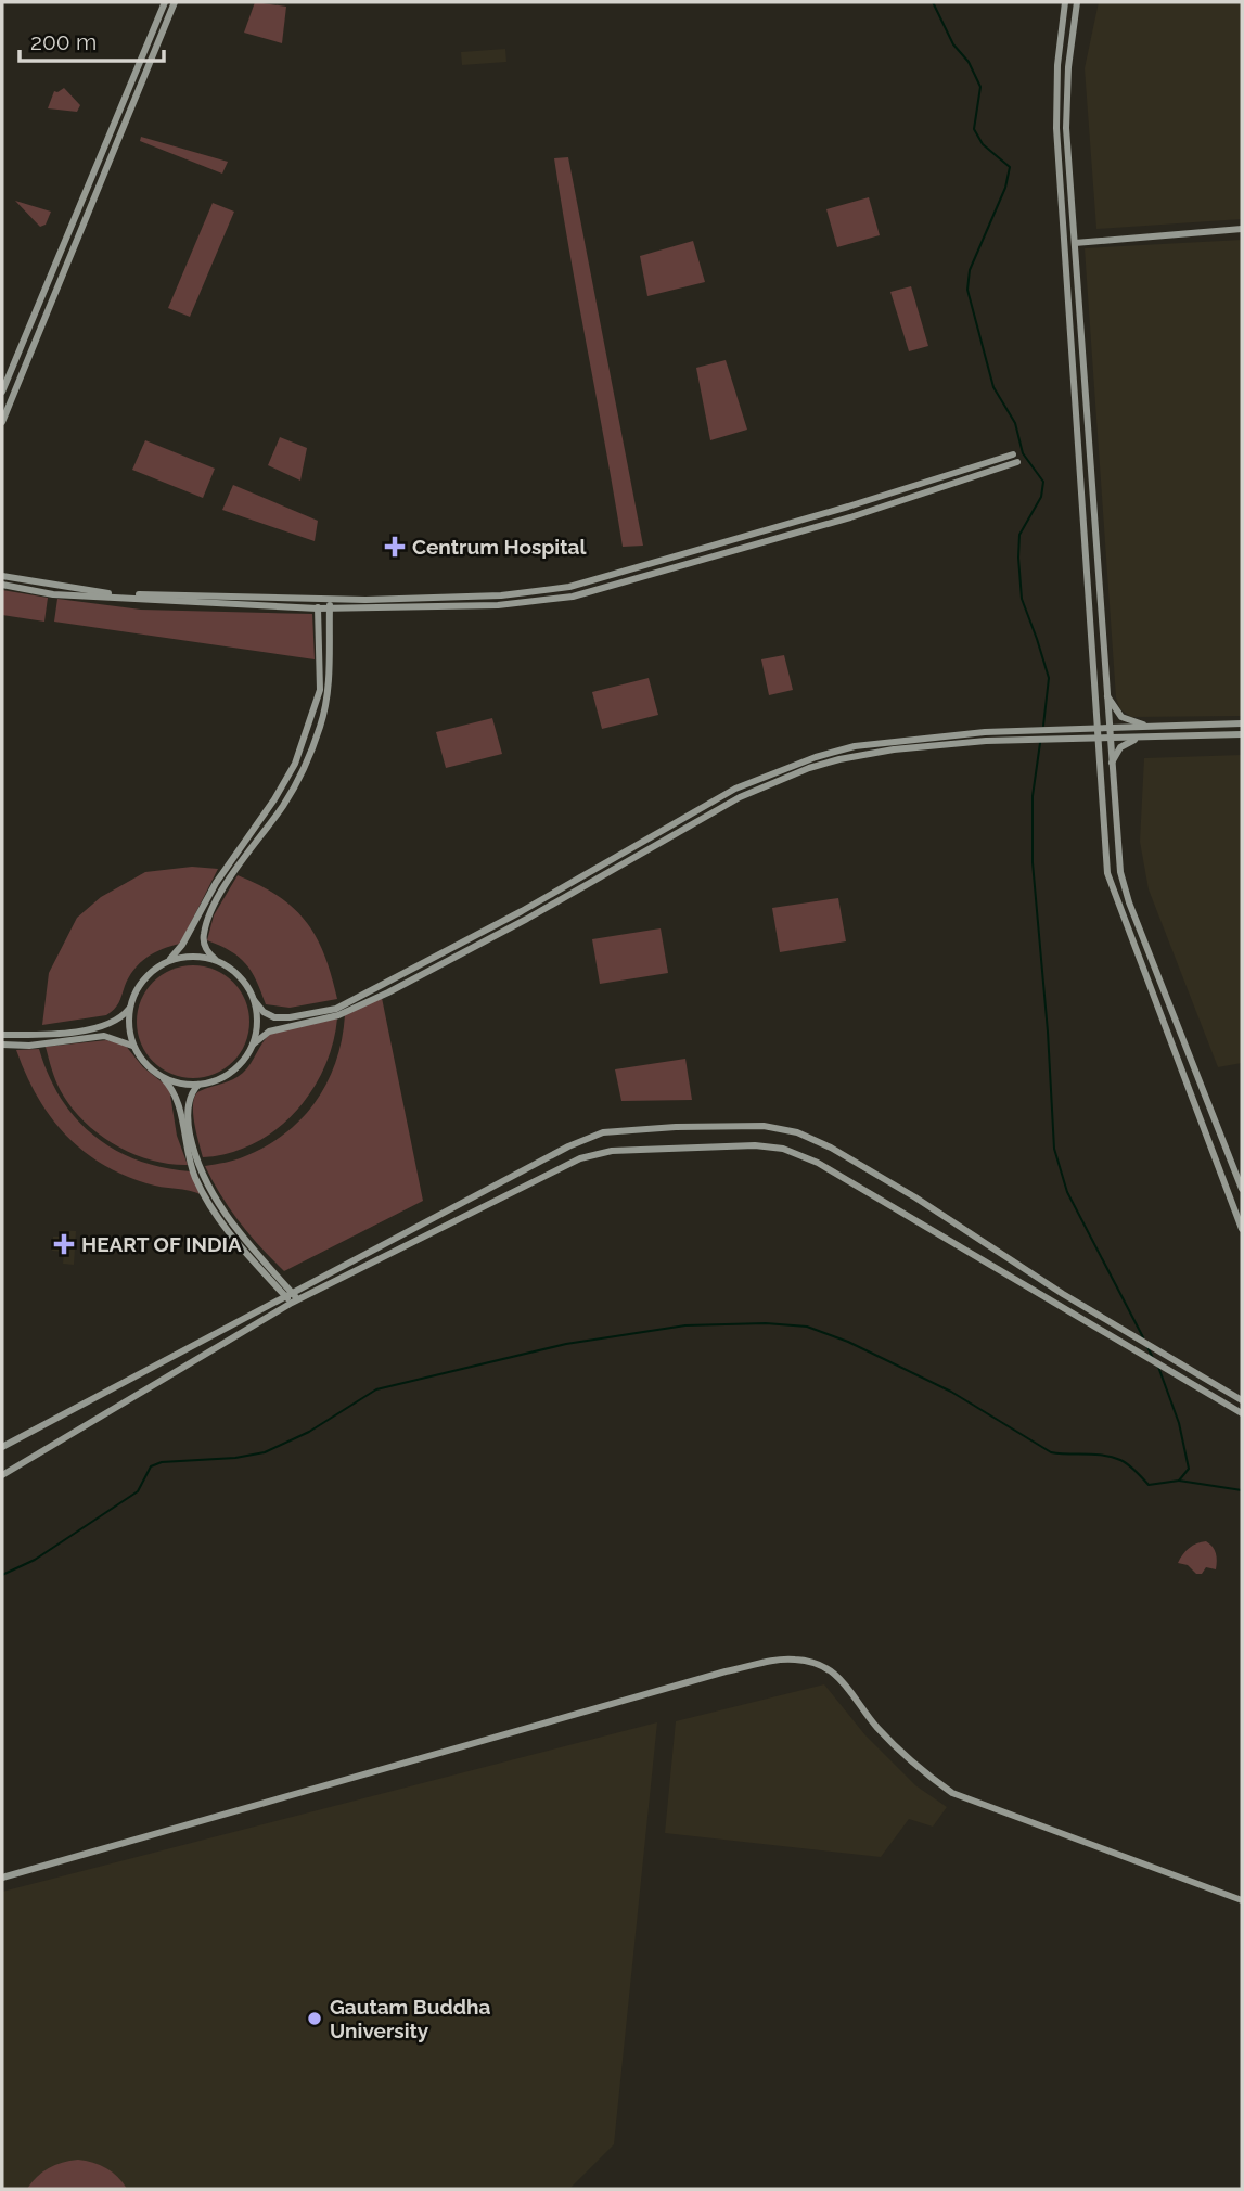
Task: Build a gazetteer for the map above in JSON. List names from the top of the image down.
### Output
{
  "places": {
    "health": ["Centrum Hospital", "HEART OF INDIA"],
    "other": ["Gautam Buddha University"]
  },
  "scale_bar": "200 m"
}
